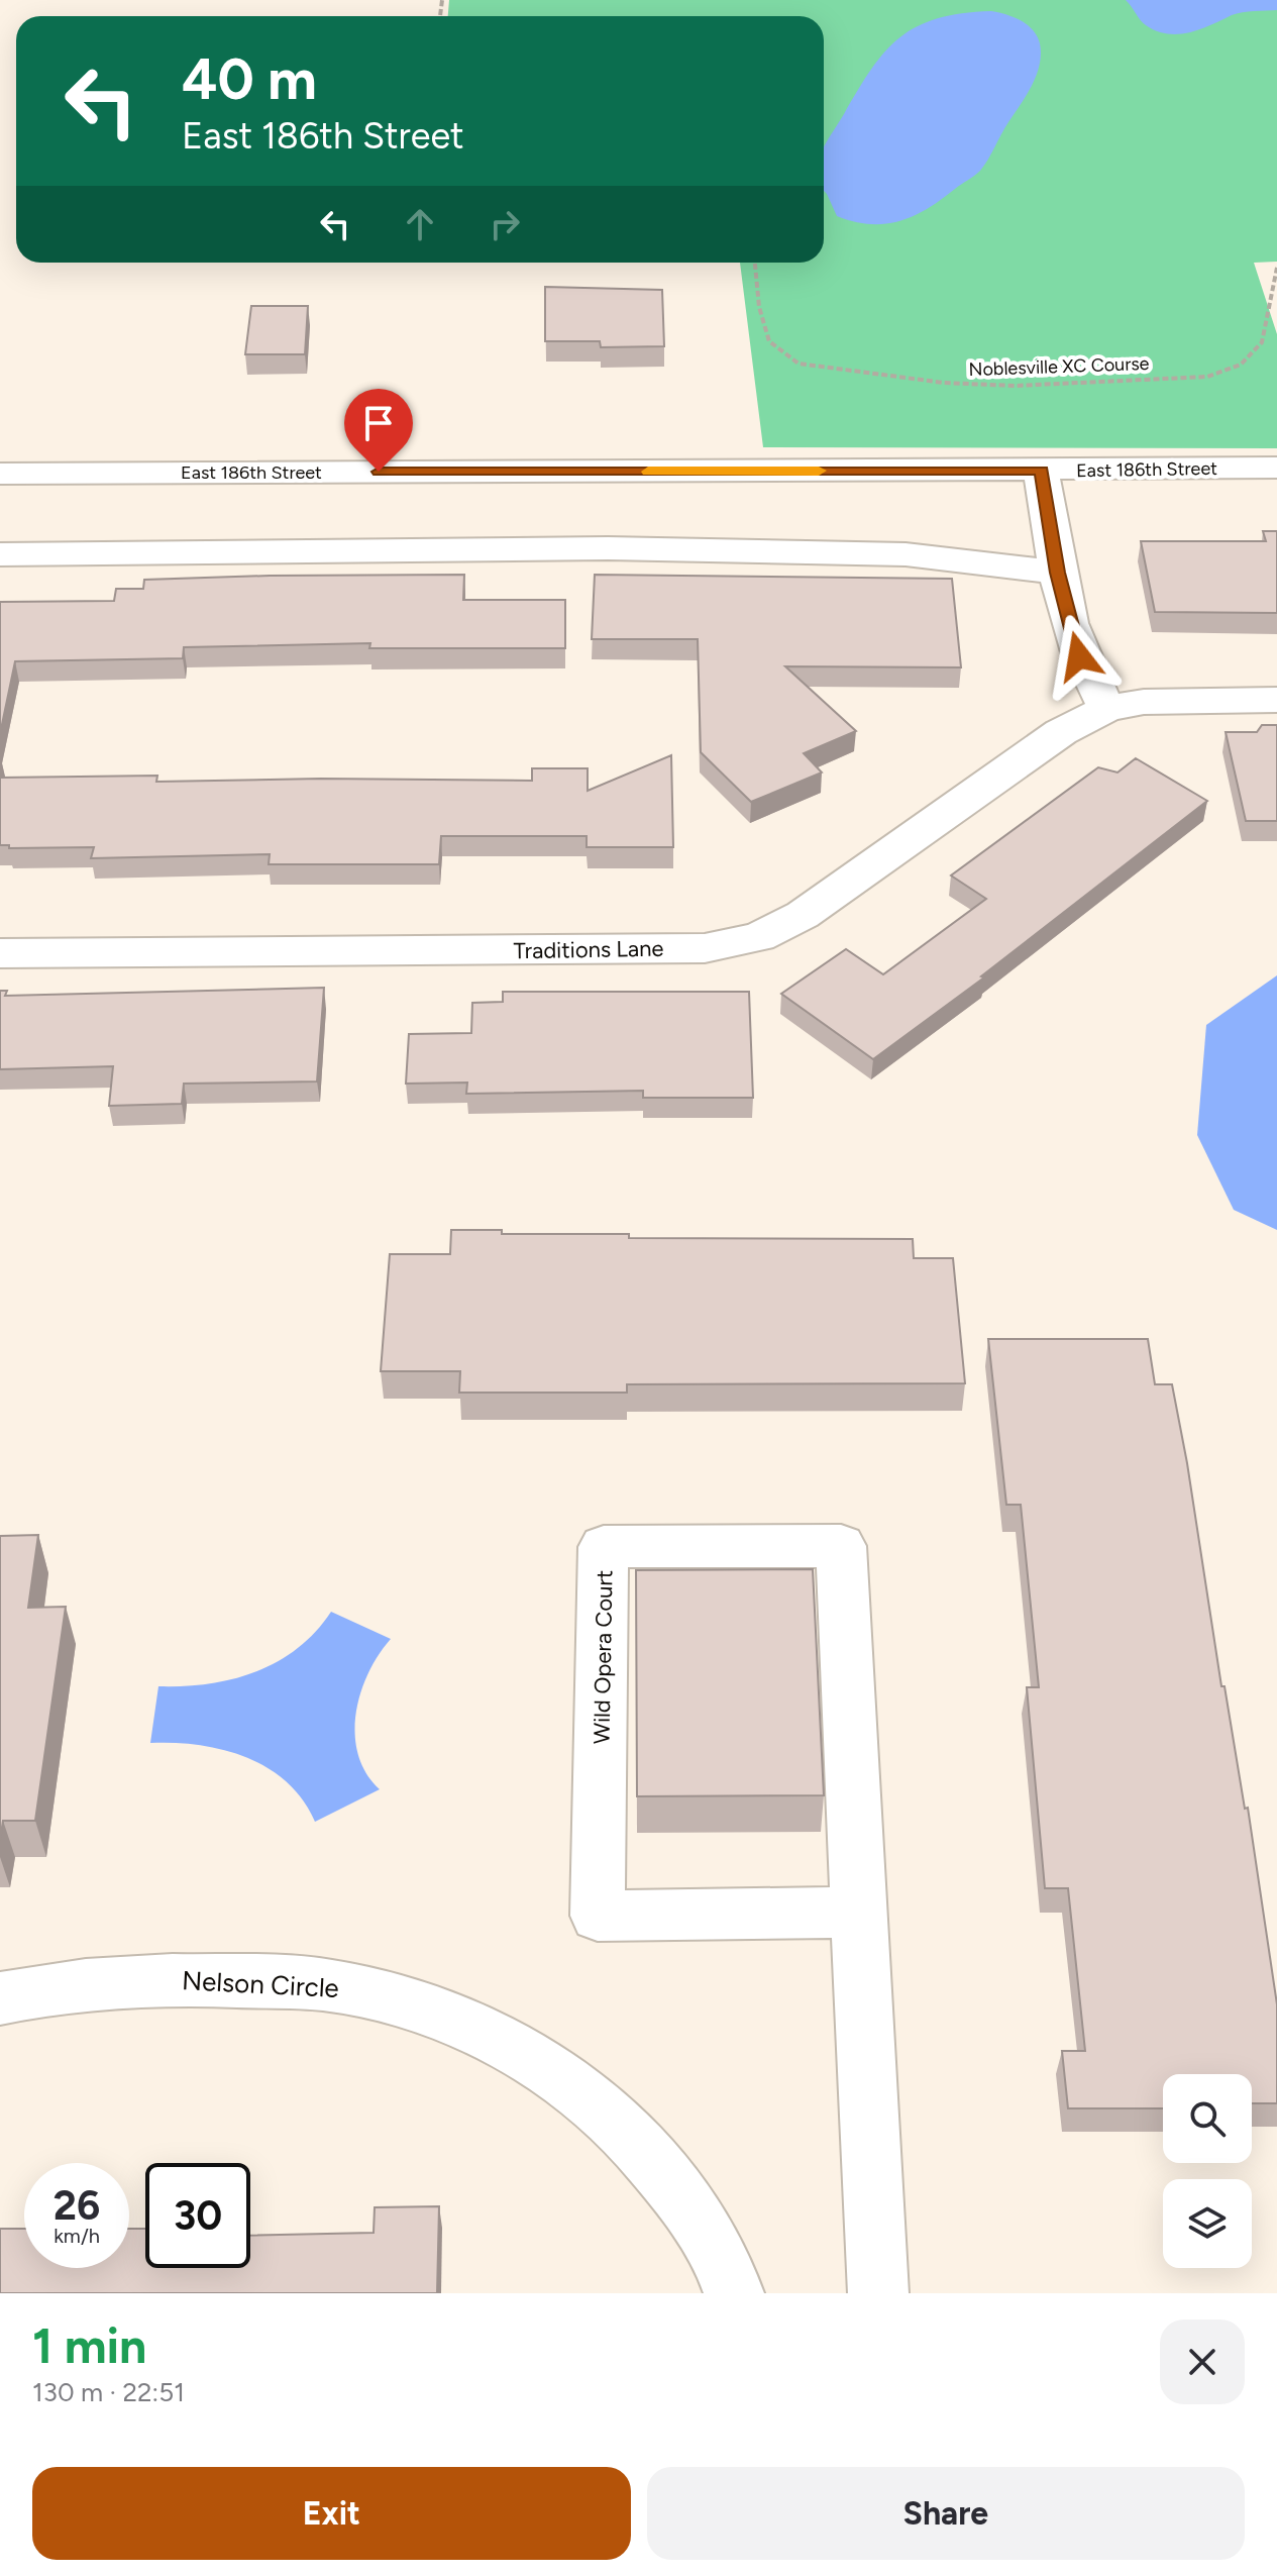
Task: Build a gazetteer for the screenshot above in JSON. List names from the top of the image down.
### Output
{
  "streets": {
    "street": [
      "East 186th Street",
      "Traditions Lane",
      "Wild Opera Court",
      "Nelson Circle"
    ],
    "path": ["Noblesville XC Course"]
  },
  "page": {
    "turn": ["40 m", "East 186th Street"],
    "speed": "26 km/h",
    "limit": "30",
    "heading": ["1 min", "130 m · 22:51"],
    "buttons": ["Exit", "Share"]
  }
}
